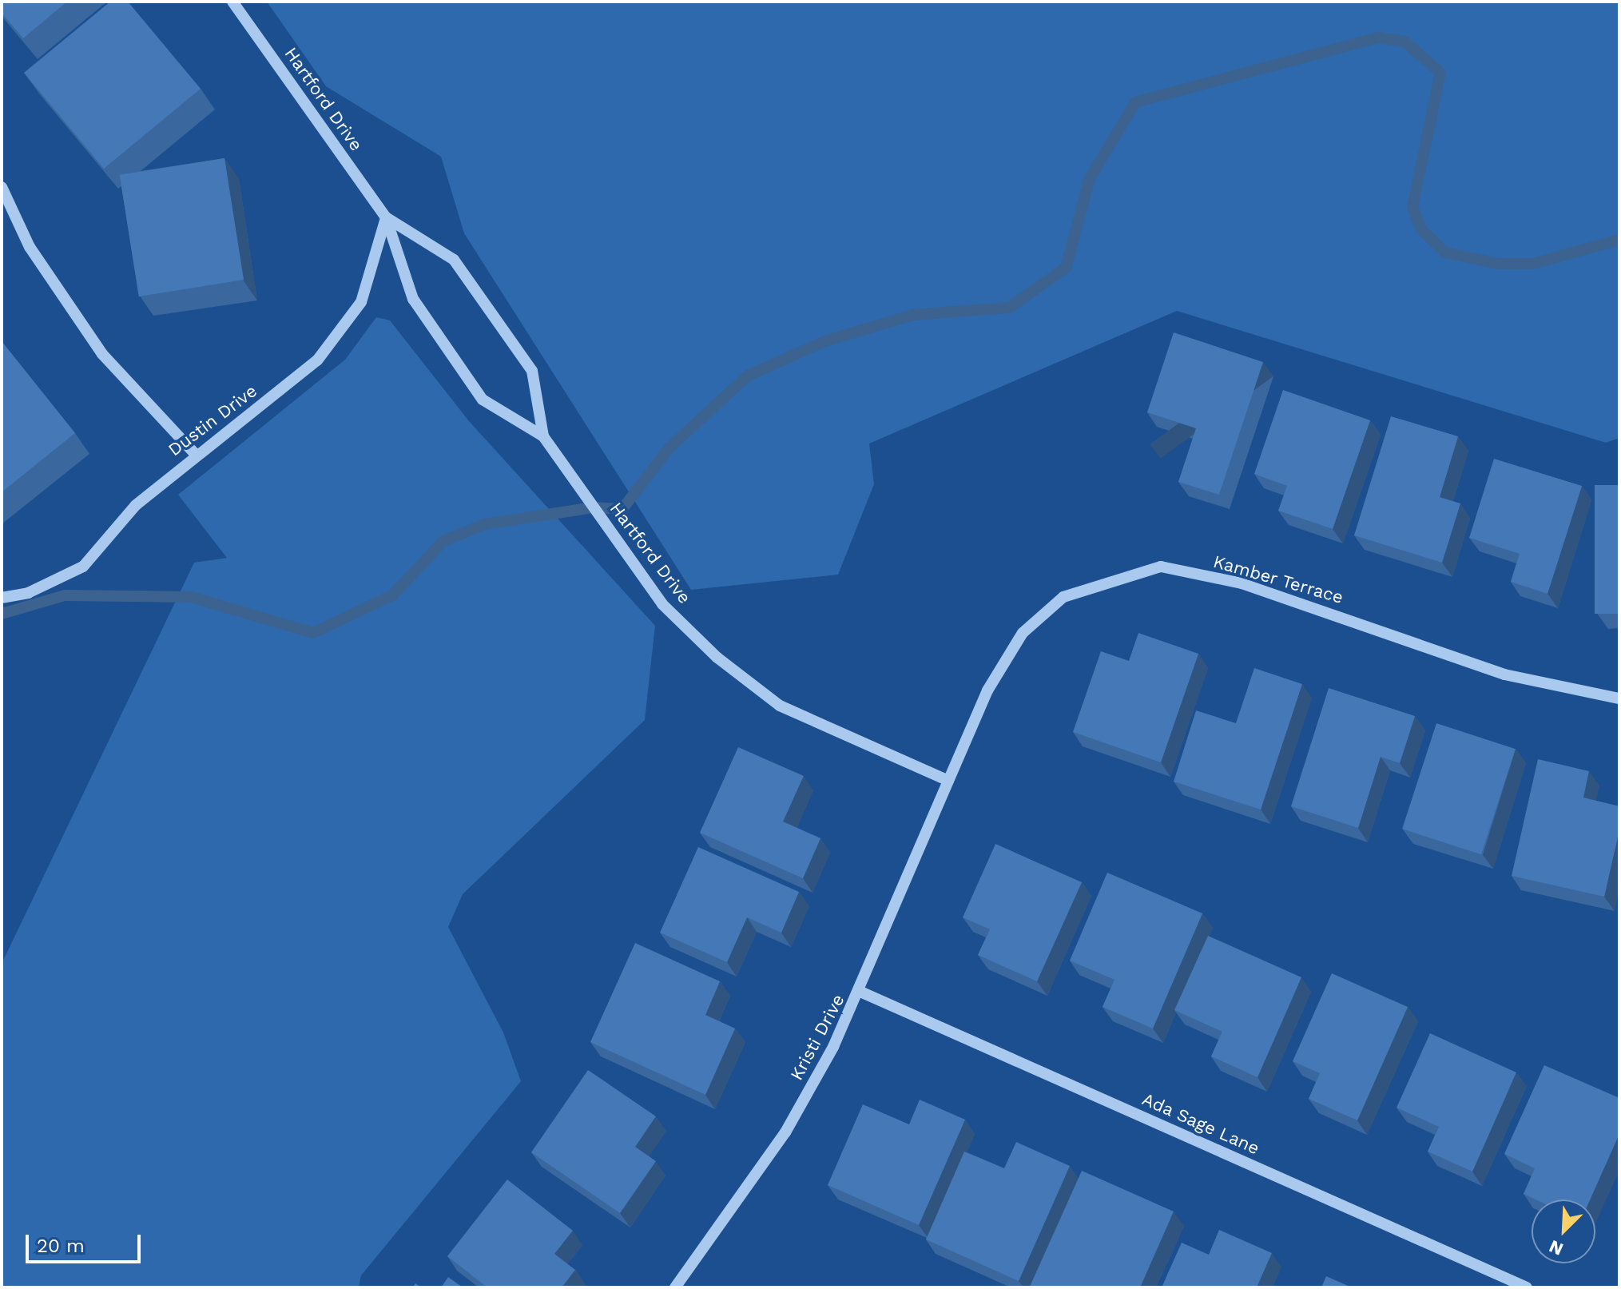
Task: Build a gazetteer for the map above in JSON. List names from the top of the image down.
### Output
{
  "streets": {
    "street": [
      "Hartford Drive",
      "Dustin Drive",
      "Kamber Terrace",
      "Kristi Drive",
      "Ada Sage Lane"
    ]
  },
  "crossings": [
    ["Hartford Drive", "Dustin Drive"],
    ["Hartford Drive", "Kamber Terrace"],
    ["Hartford Drive", "Kristi Drive"],
    ["Kamber Terrace", "Kristi Drive"],
    ["Kristi Drive", "Ada Sage Lane"]
  ],
  "scale_bar": "20 m",
  "north": "bottom left"
}
